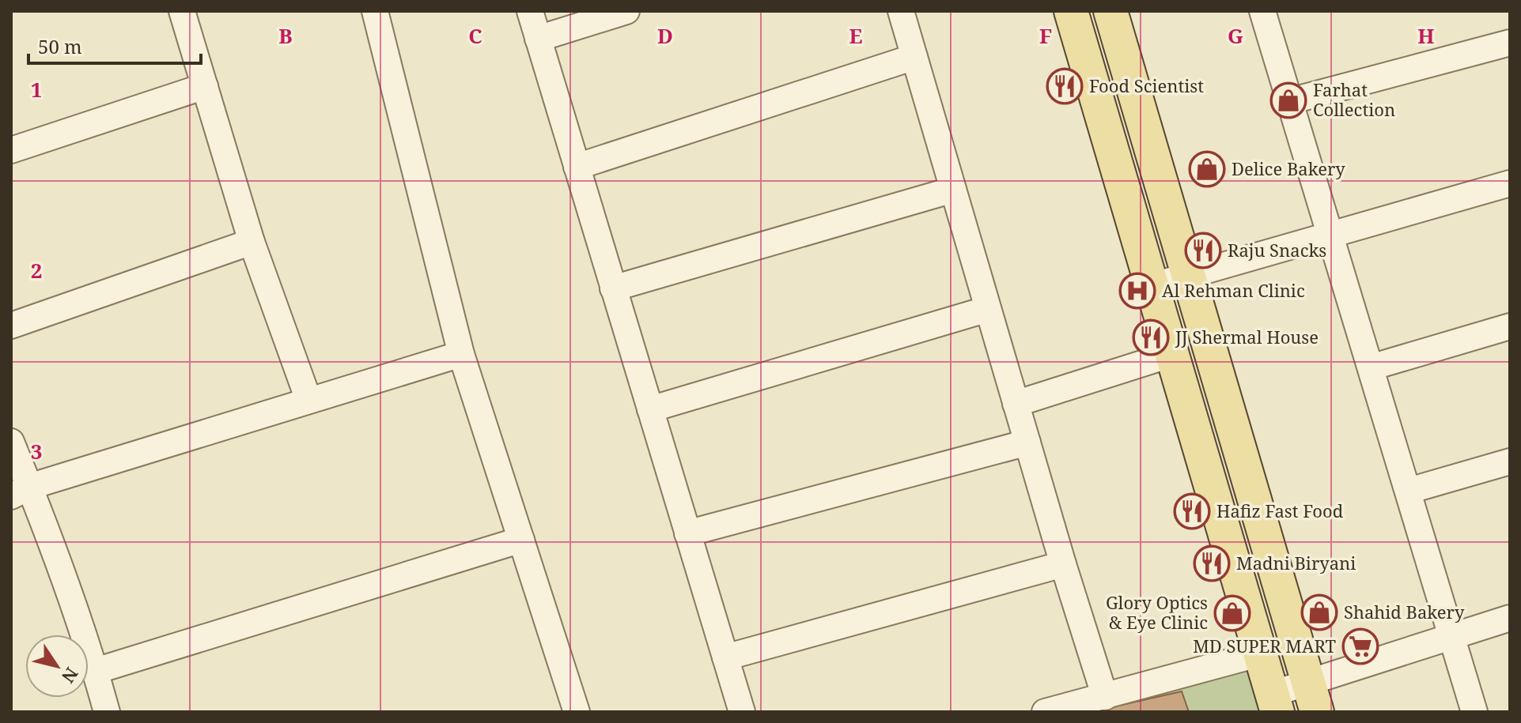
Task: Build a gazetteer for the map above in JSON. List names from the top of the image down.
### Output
{
  "places": {
    "restaurant": [
      "Food Scientist",
      "Raju Snacks",
      "JJ Shermal House",
      "Hafiz Fast Food",
      "Madni Biryani"
    ],
    "shop": [
      "Farhat Collection",
      "Delice Bakery",
      "Shahid Bakery",
      "Glory Optics & Eye Clinic"
    ],
    "hospital": ["Al Rehman Clinic"],
    "supermarket": ["MD SUPER MART"]
  },
  "scale_bar": "50 m",
  "north": "bottom right",
  "grid": {
    "columns": [
      "B",
      "C",
      "D",
      "E",
      "F",
      "G",
      "H"
    ],
    "rows": ["1", "2", "3"]
  }
}
